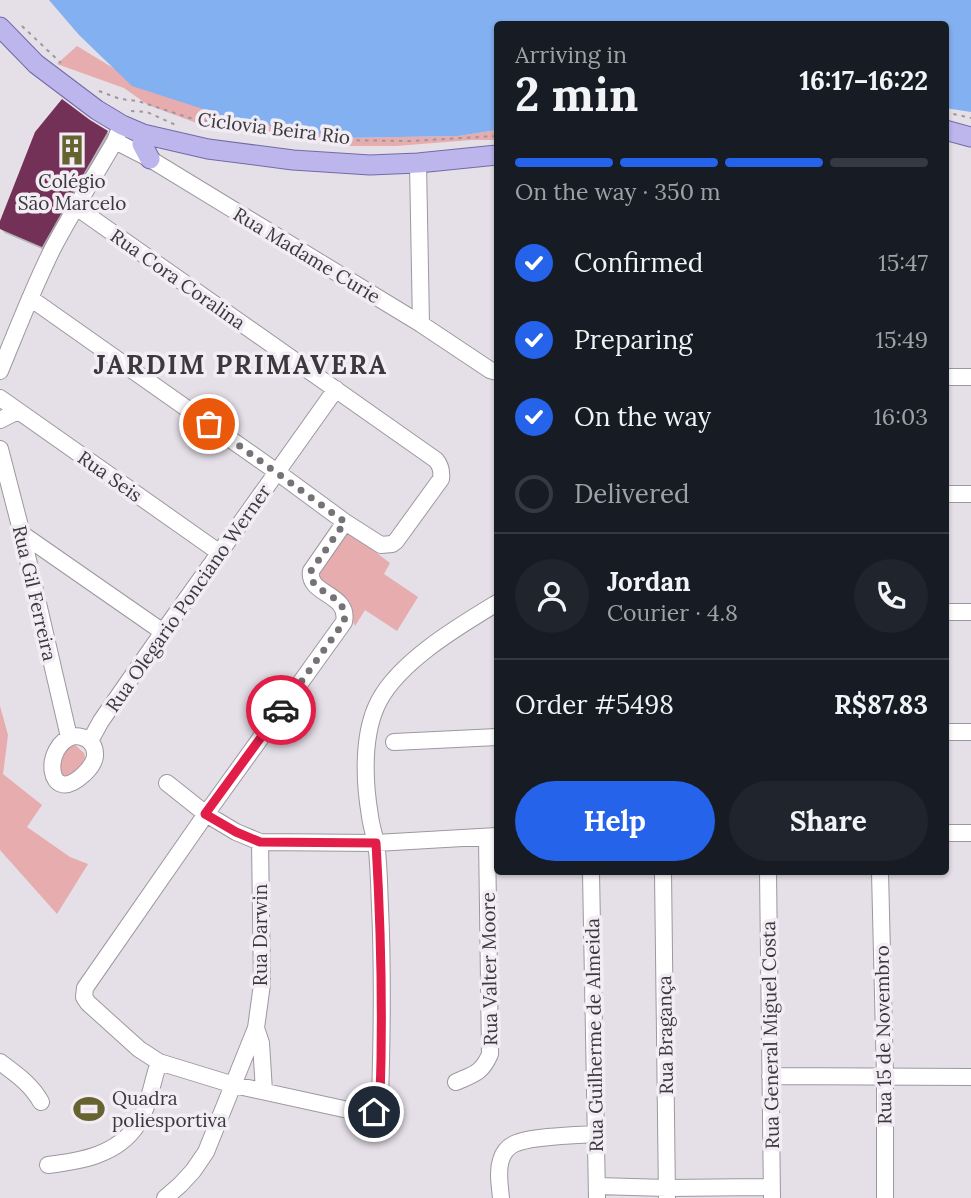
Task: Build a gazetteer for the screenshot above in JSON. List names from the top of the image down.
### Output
{
  "streets": {
    "street": [
      "Rua Madame Curie",
      "Rua Cora Coralina",
      "Rua Seis",
      "Rua Gil Ferreira",
      "Rua Olegario Ponciano Werner",
      "Rua Darwin",
      "Rua Valter Moore",
      "Rua Guilherme de Almeida",
      "Rua Bragança",
      "Rua General Miguel Costa",
      "Rua 15 de Novembro"
    ],
    "path": ["Ciclovia Beira Rio"]
  },
  "crossings": [
    ["Ciclovia Beira Rio", "Rua Madame Curie"],
    ["Rua Cora Coralina", "Rua Olegario Ponciano Werner"],
    ["Rua Seis", "Rua Olegario Ponciano Werner"]
  ],
  "districts": ["JARDIM PRIMAVERA"],
  "places": {
    "building": ["Colégio São Marcelo"],
    "sports": ["Quadra poliesportiva"]
  },
  "page": {
    "heading": ["2 min", "Arriving in", "16:17–16:22"],
    "panel": [
      "Jordan",
      "Courier · 4.8",
      "Order #5498",
      "R$87.83"
    ],
    "bar": "On the way · 350 m",
    "list": [
      ["Confirmed", "15:47"],
      ["Preparing", "15:49"],
      ["On the way", "16:03"],
      "Delivered"
    ],
    "buttons": ["Help", "Share"]
  }
}
